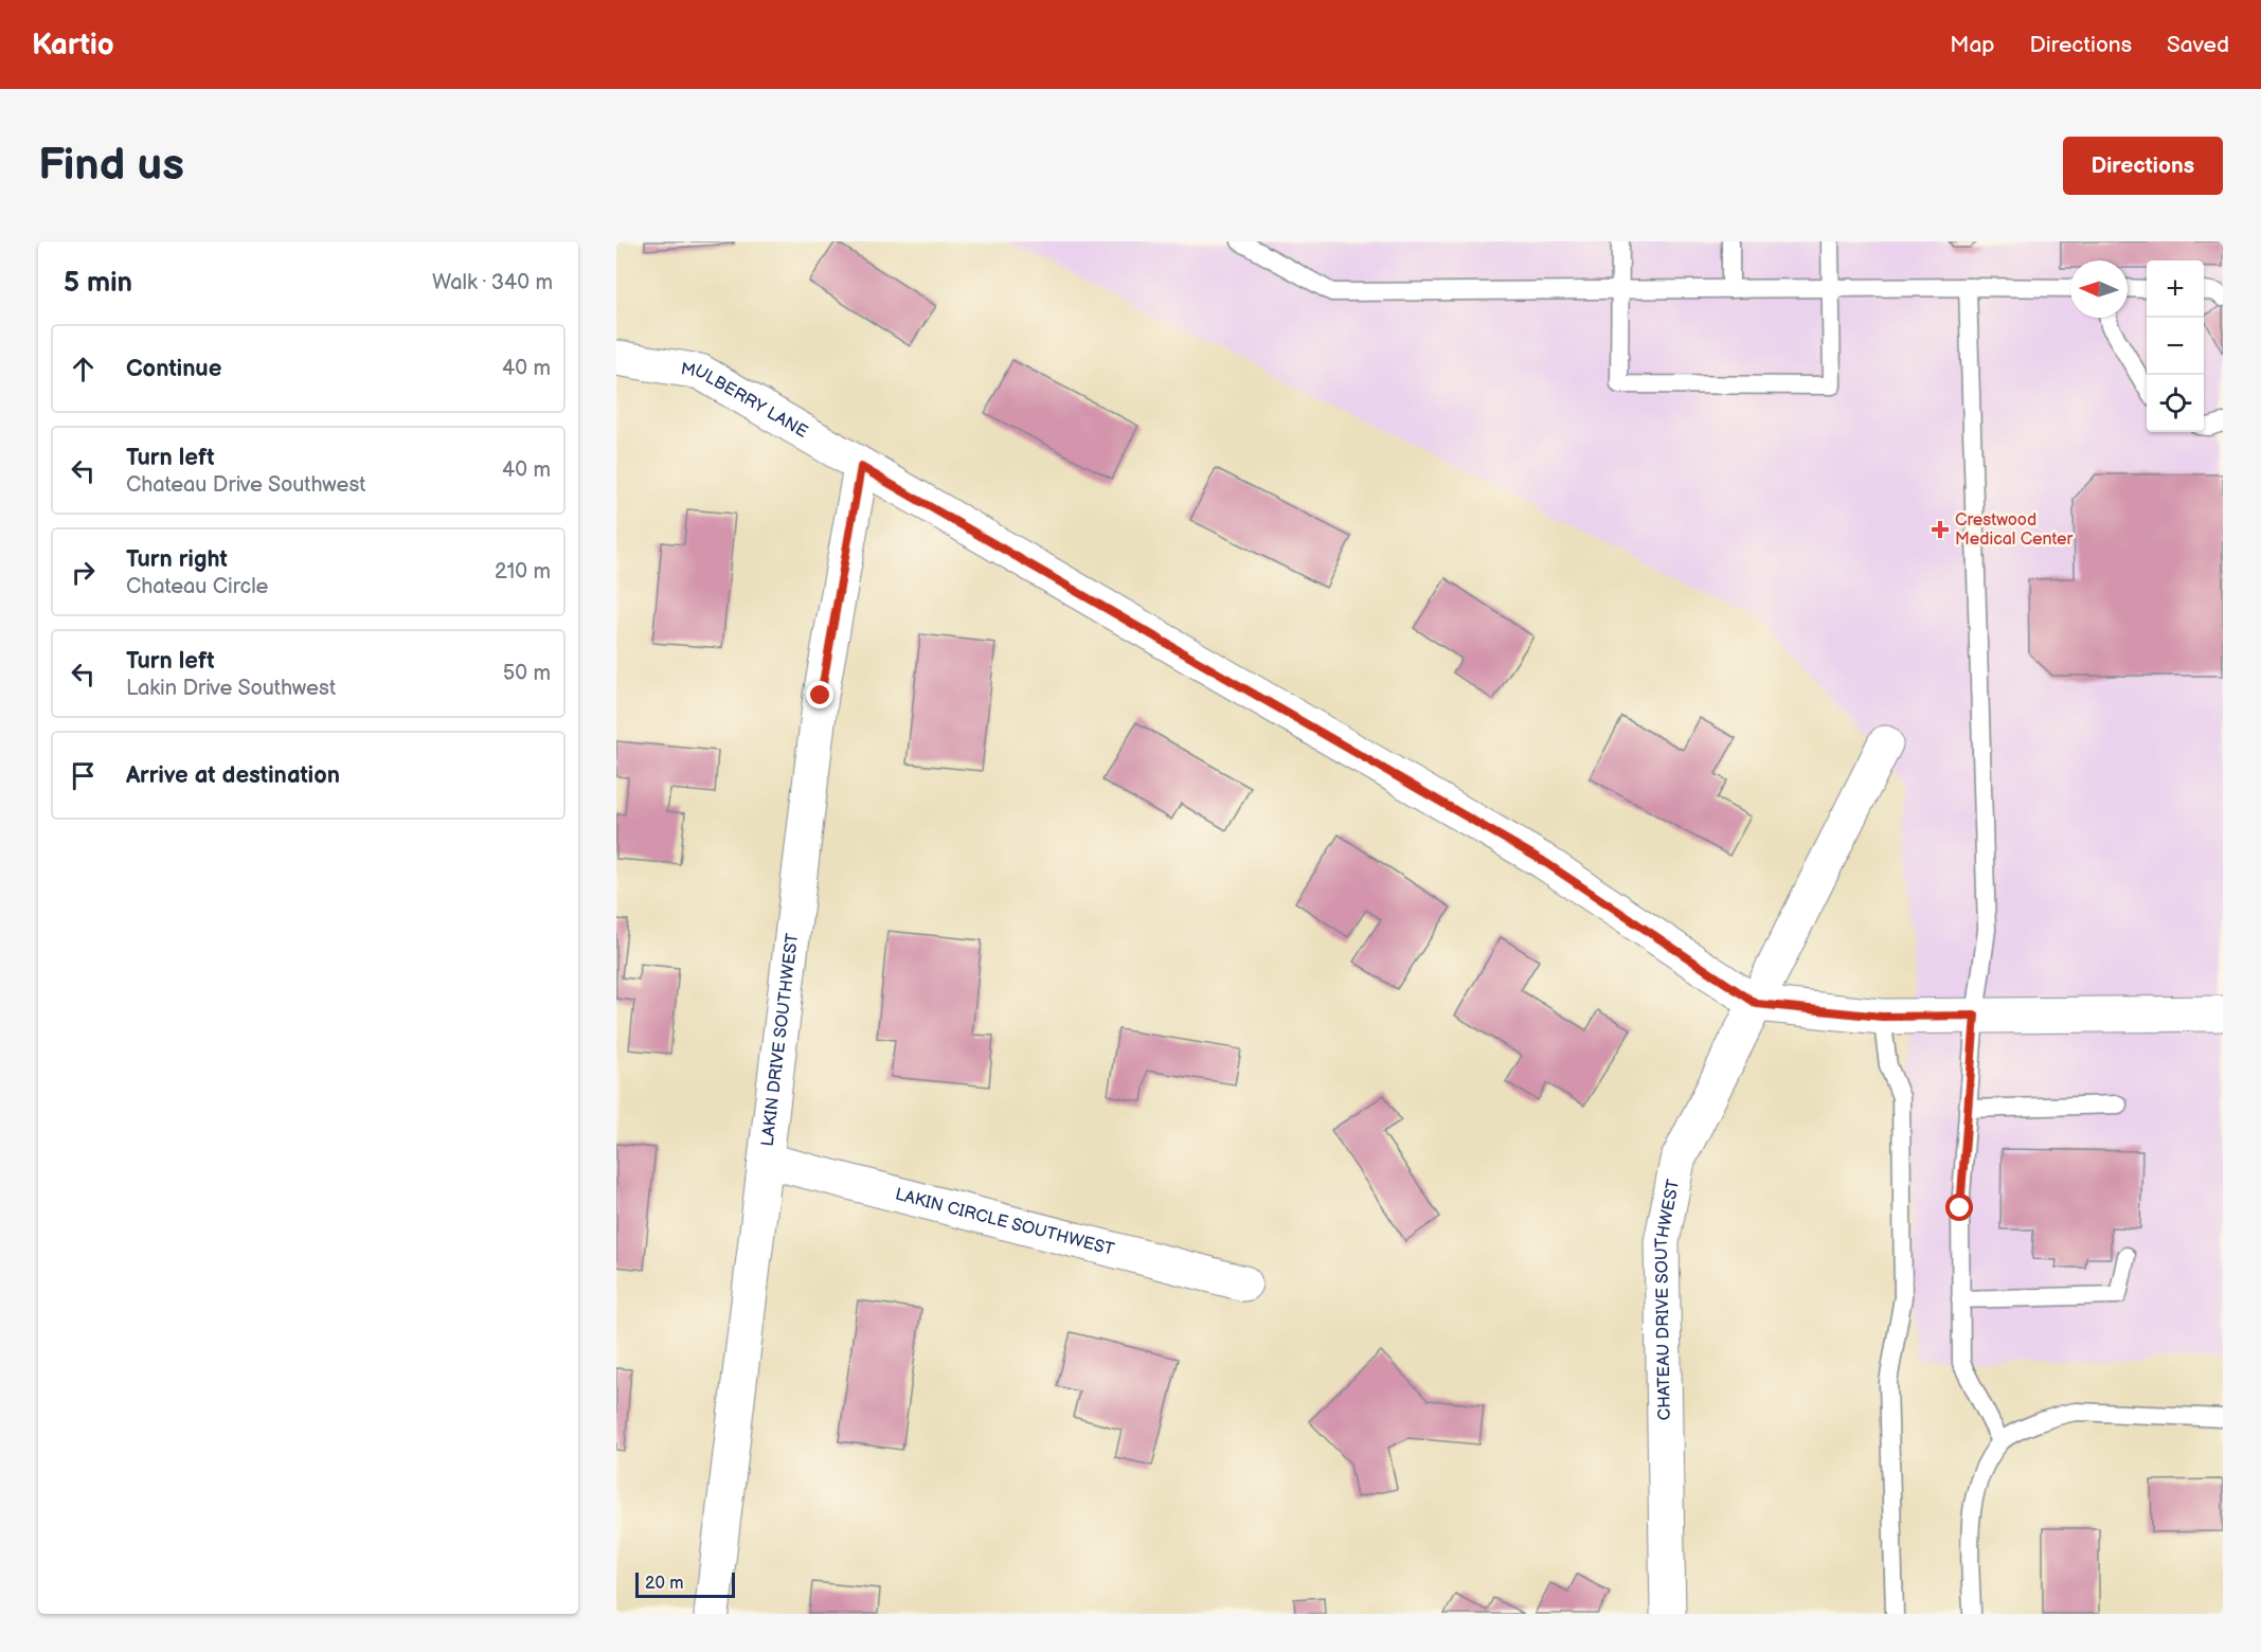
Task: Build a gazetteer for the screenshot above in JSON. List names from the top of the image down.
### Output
{
  "streets": {
    "street": [
      "MULBERRY LANE",
      "LAKIN DRIVE SOUTHWEST",
      "LAKIN CIRCLE SOUTHWEST",
      "CHATEAU DRIVE SOUTHWEST"
    ]
  },
  "crossings": [
    ["MULBERRY LANE", "LAKIN DRIVE SOUTHWEST"],
    ["MULBERRY LANE", "CHATEAU DRIVE SOUTHWEST"],
    ["LAKIN DRIVE SOUTHWEST", "LAKIN CIRCLE SOUTHWEST"]
  ],
  "places": {
    "health": ["Crestwood Medical Center"]
  },
  "scale_bar": "20 m",
  "north": "left",
  "page": {
    "header": "Kartio",
    "nav": ["Map", "Directions", "Saved"],
    "buttons": "Directions",
    "title": "Find us",
    "heading": ["5 min", "Walk · 340 m"],
    "map_buttons": ["+", "−"],
    "list": [
      ["Continue", "40 m"],
      ["Turn left", "Chateau Drive Southwest", "40 m"],
      ["Turn right", "Chateau Circle", "210 m"],
      ["Turn left", "Lakin Drive Southwest", "50 m"],
      "Arrive at destination"
    ],
    "scale": "20 m"
  }
}
